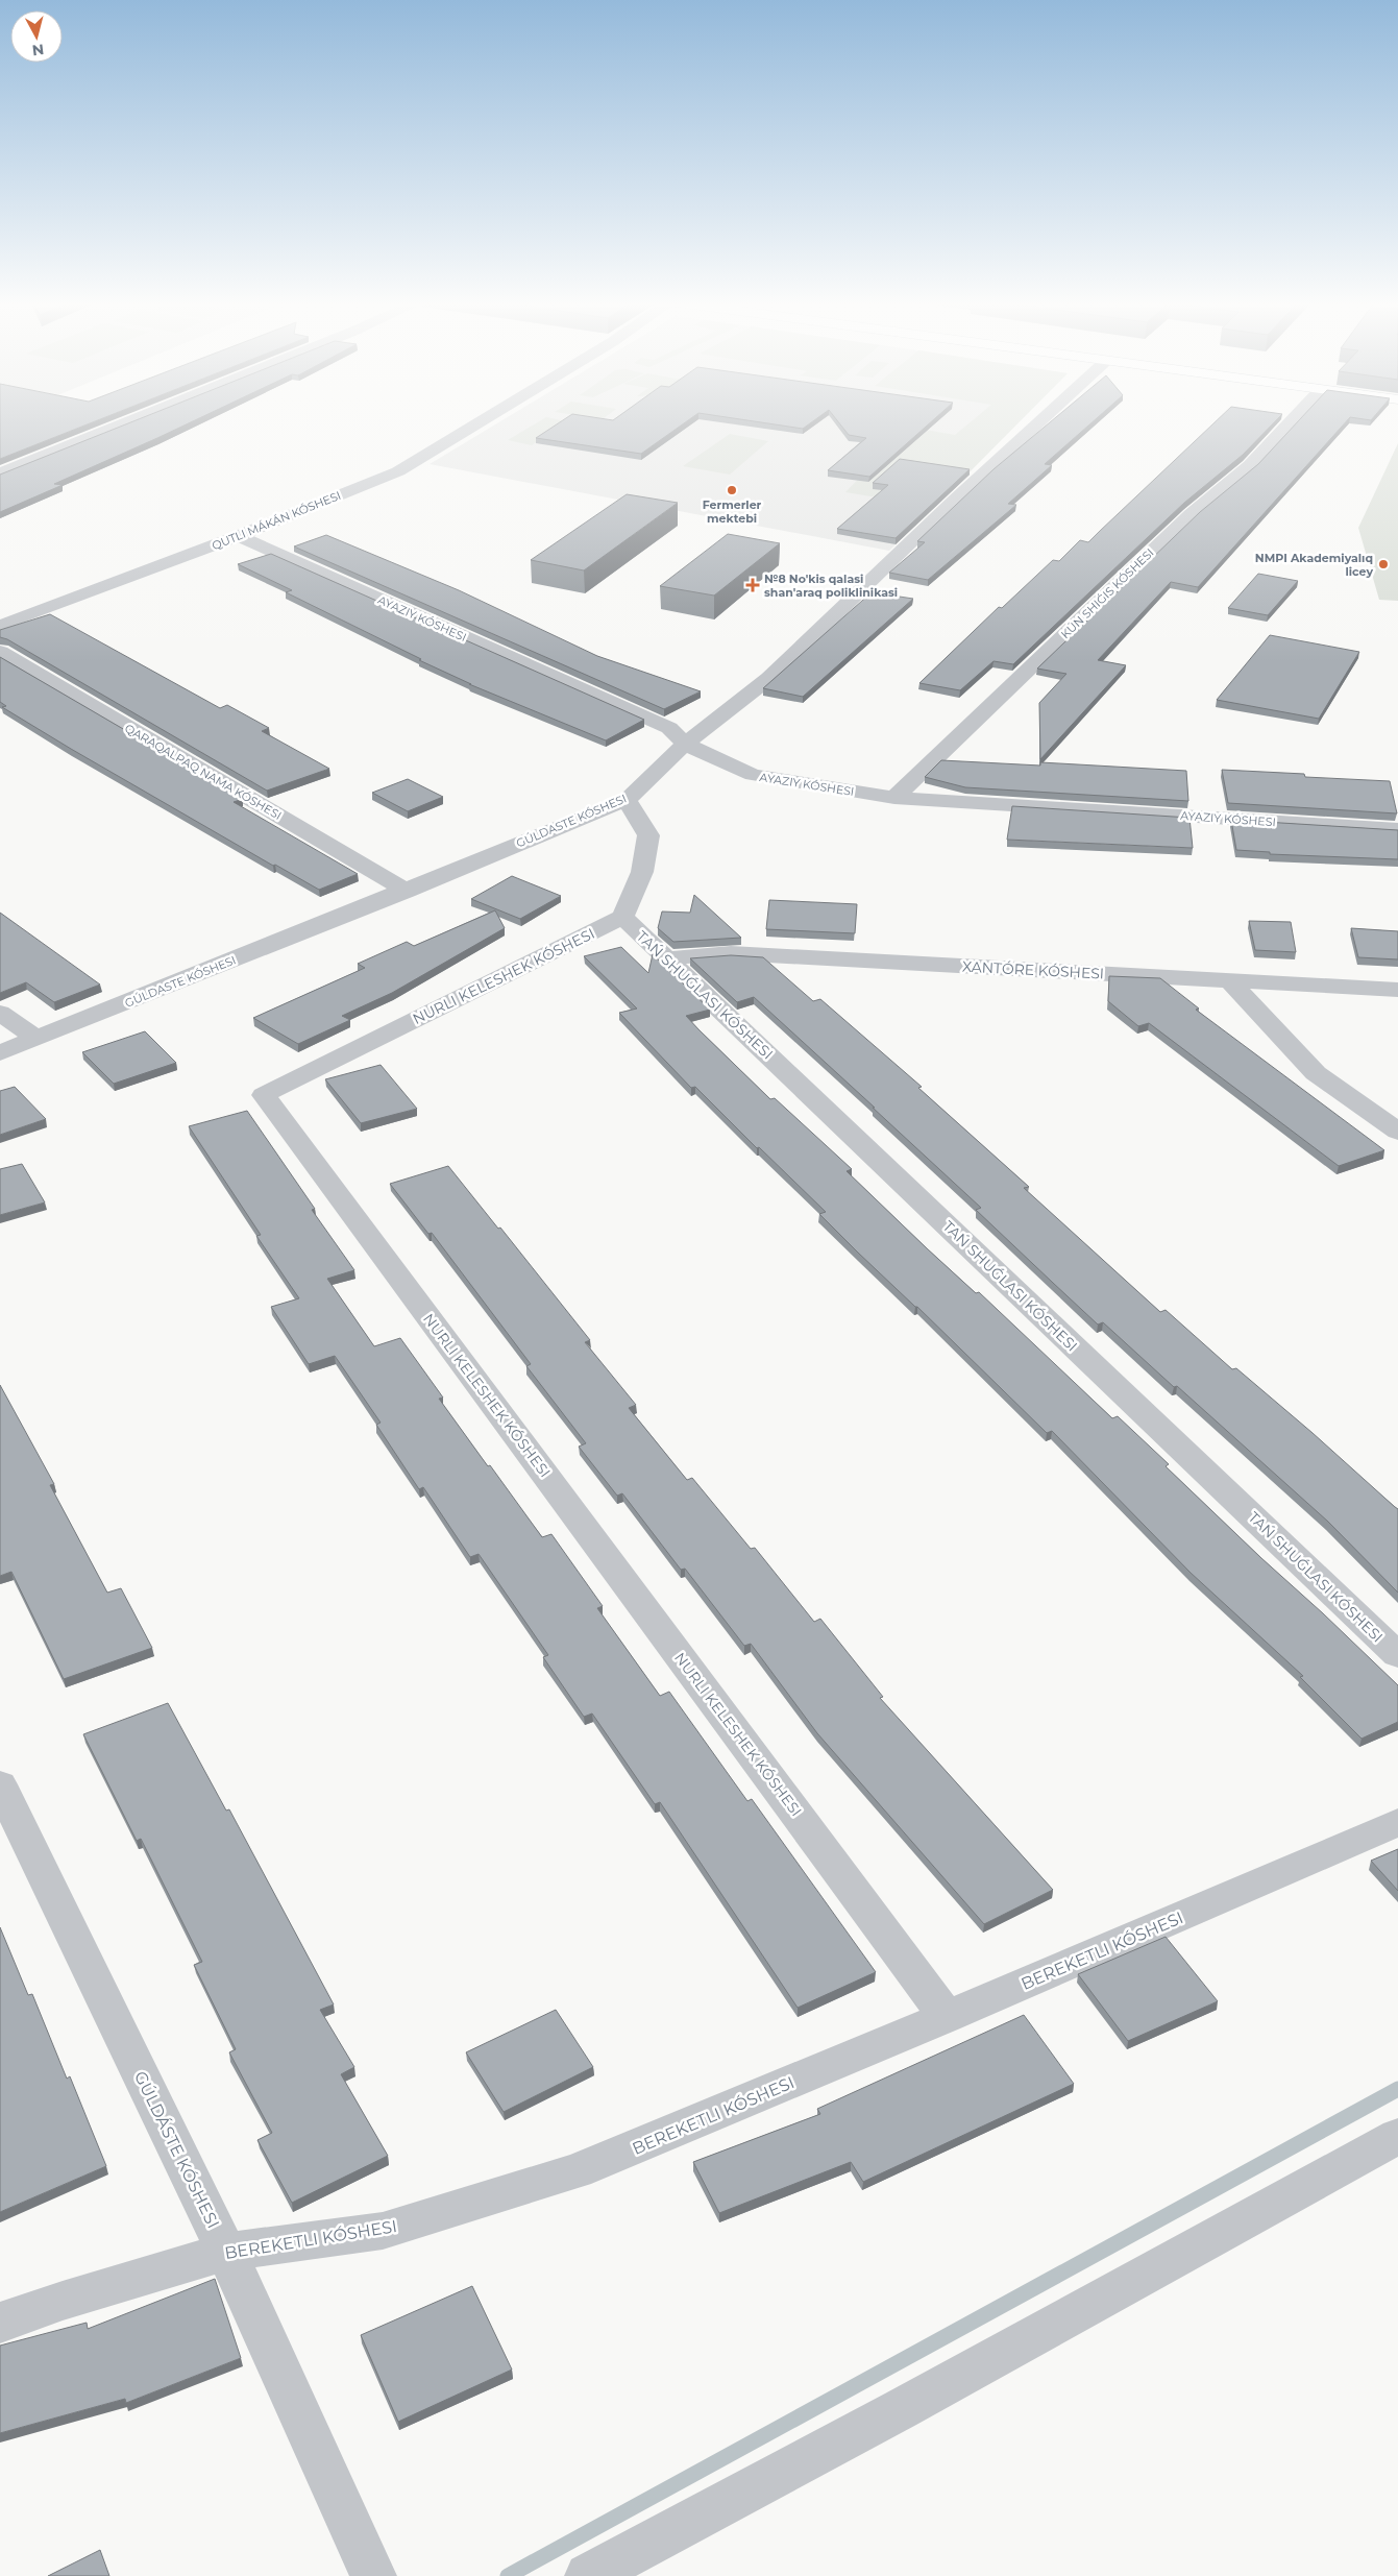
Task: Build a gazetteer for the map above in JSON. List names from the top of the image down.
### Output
{
  "streets": {
    "street": [
      "AYAZIY KÓSHESI",
      "QARAQALPAQ NAMA KÓSHESI",
      "GÚLDASTE KÓSHESI",
      "XANTÓRE KÓSHESI",
      "BEREKETLI KÓSHESI",
      "GÚLDÁSTE KÓSHESI"
    ]
  },
  "crossings": [
    ["AYAZIY KÓSHESI", "GÚLDASTE KÓSHESI"],
    ["QARAQALPAQ NAMA KÓSHESI", "GÚLDASTE KÓSHESI"],
    ["BEREKETLI KÓSHESI", "GÚLDÁSTE KÓSHESI"]
  ],
  "places": {
    "other": ["Fermerler mektebi", "NMPI Akademiyalıq licey"],
    "health": ["№8 No'kis qalasi shan'araq poliklinikasi"]
  },
  "north": "bottom"
}
